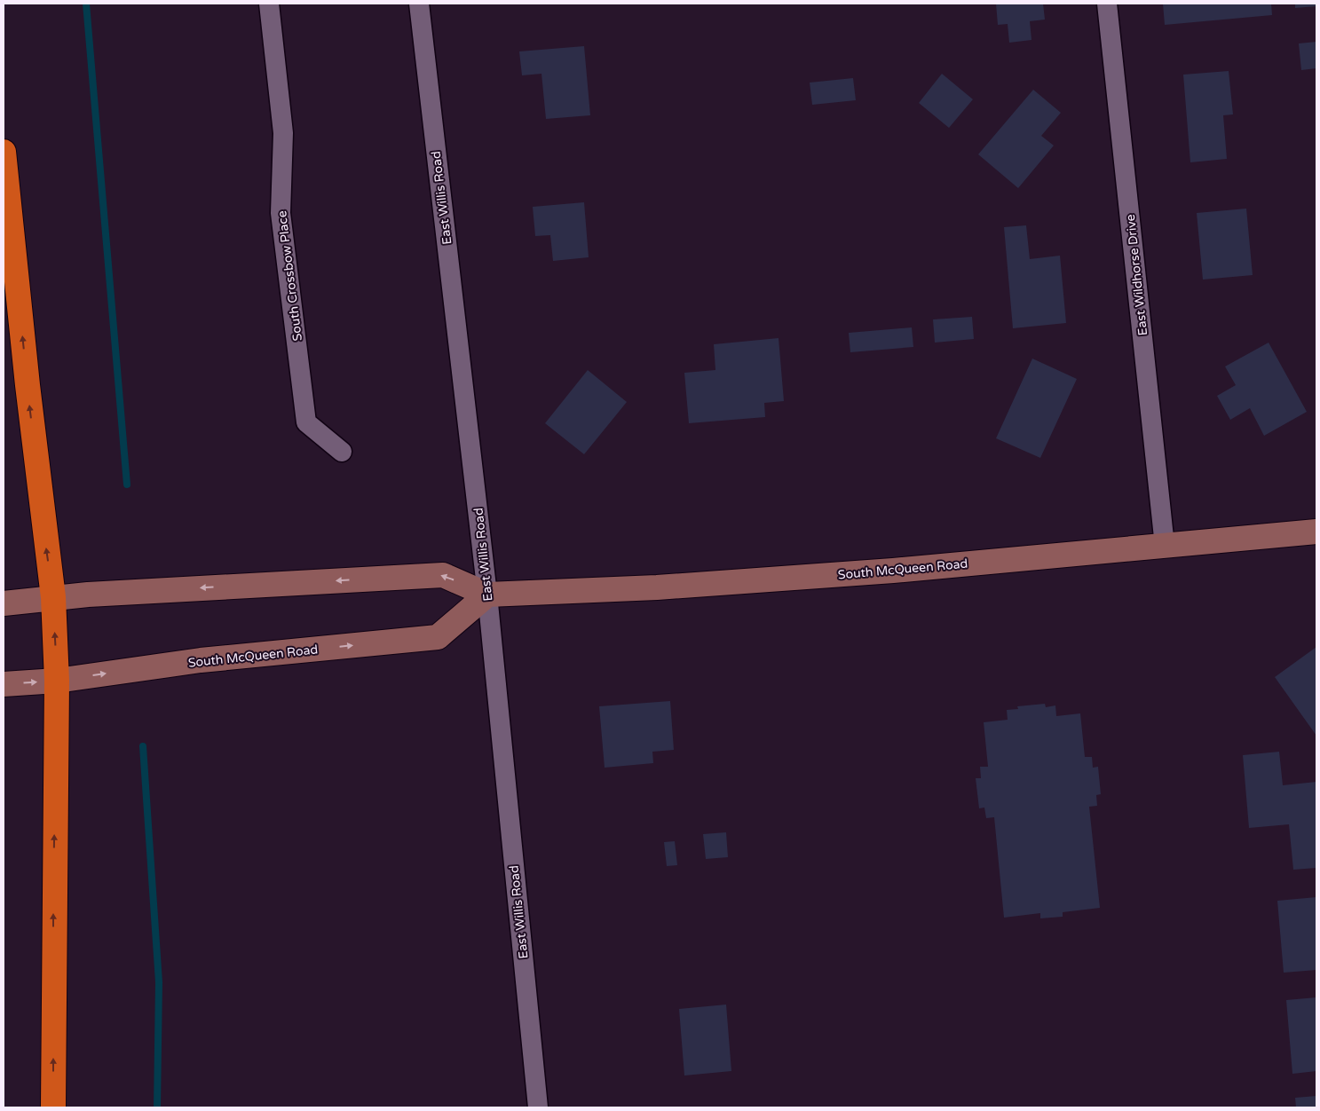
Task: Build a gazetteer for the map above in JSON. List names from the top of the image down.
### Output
{
  "streets": {
    "main road": ["South McQueen Road"],
    "street": ["East Willis Road", "East Wildhorse Drive", "South Crossbow Place"]
  },
  "crossings": [
    ["East Willis Road", "South McQueen Road"],
    ["East Wildhorse Drive", "South McQueen Road"]
  ]
}
